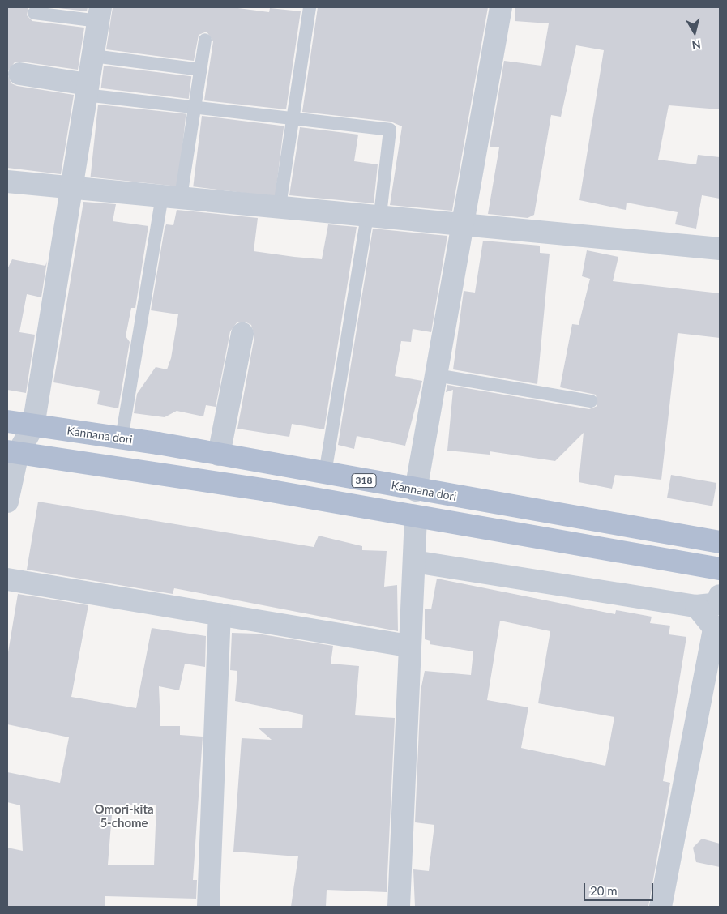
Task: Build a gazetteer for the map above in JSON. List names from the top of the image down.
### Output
{
  "streets": {
    "main road": ["Kannana dori", "318"]
  },
  "districts": ["Omori-kita 5-chome"],
  "scale_bar": "20 m",
  "north": "bottom"
}
